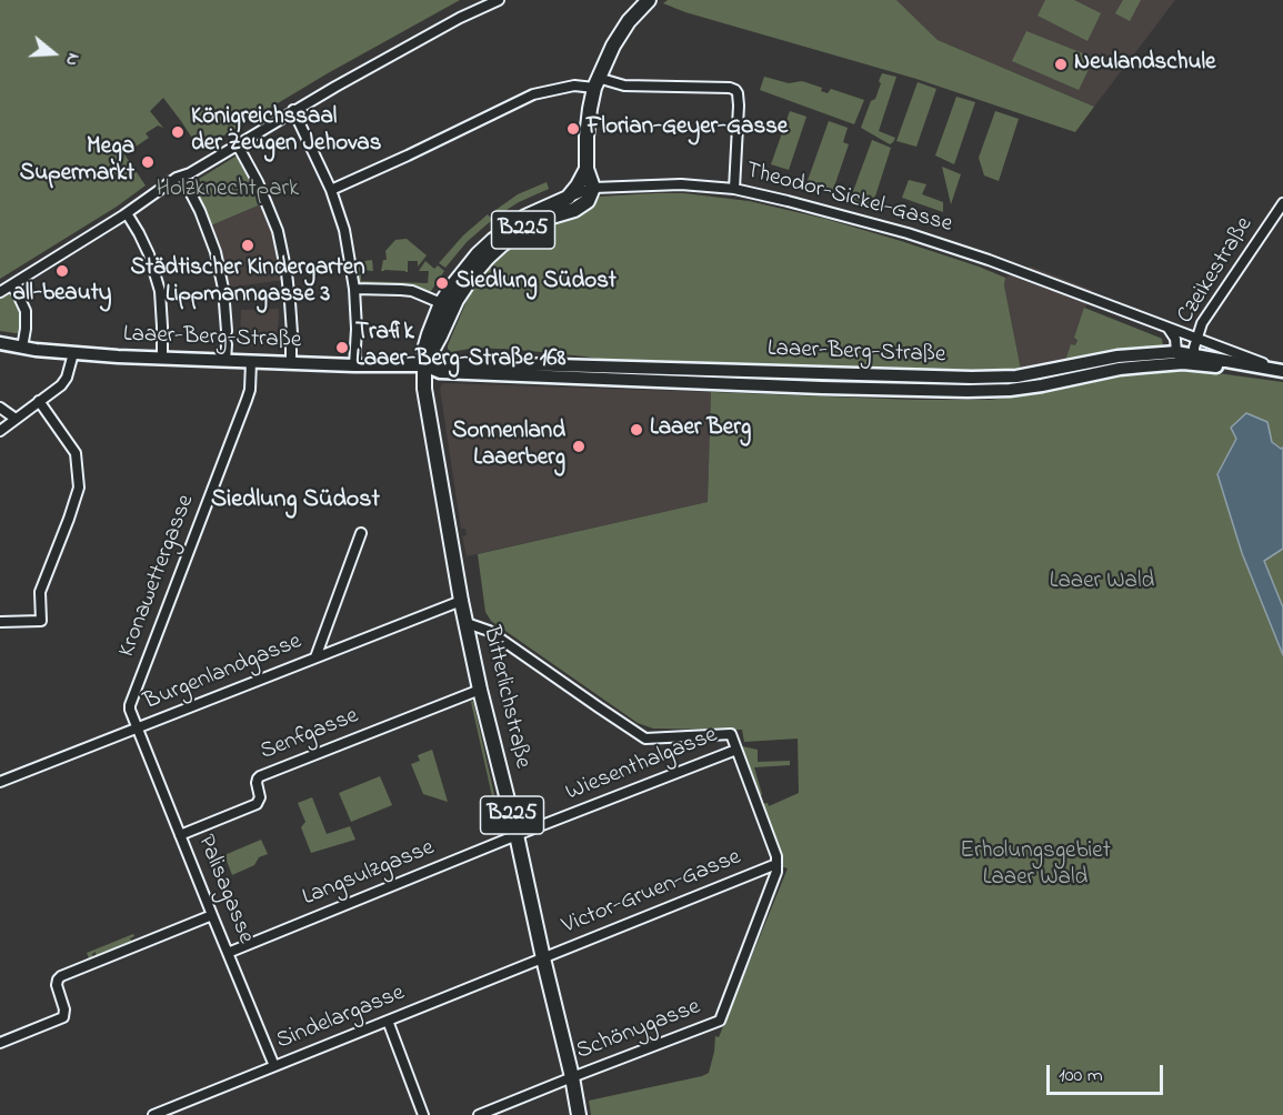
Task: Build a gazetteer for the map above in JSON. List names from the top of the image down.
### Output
{
  "streets": {
    "main road": ["B225", "Laaer-Berg-Straße", "Bitterlichstraße"],
    "street": [
      "Theodor-Sickel-Gasse",
      "Czeikestraße",
      "Kronawettergasse",
      "Burgenlandgasse",
      "Senfgasse",
      "Wiesenthalgasse",
      "Langsulzgasse",
      "Palisagasse",
      "Victor-Gruen-Gasse",
      "Sindelargasse",
      "Schönygasse"
    ]
  },
  "crossings": [
    ["Theodor-Sickel-Gasse", "B225"],
    ["Theodor-Sickel-Gasse", "Czeikestraße"],
    ["Theodor-Sickel-Gasse", "Laaer-Berg-Straße"],
    ["B225", "Laaer-Berg-Straße"],
    ["B225", "Bitterlichstraße"],
    ["Czeikestraße", "Laaer-Berg-Straße"],
    ["Laaer-Berg-Straße", "Kronawettergasse"],
    ["Laaer-Berg-Straße", "Bitterlichstraße"],
    ["Kronawettergasse", "Burgenlandgasse"],
    ["Kronawettergasse", "Palisagasse"],
    ["Burgenlandgasse", "Bitterlichstraße"],
    ["Burgenlandgasse", "Palisagasse"],
    ["Bitterlichstraße", "Senfgasse"],
    ["Bitterlichstraße", "Wiesenthalgasse"],
    ["Bitterlichstraße", "Langsulzgasse"],
    ["Bitterlichstraße", "Victor-Gruen-Gasse"],
    ["Bitterlichstraße", "Sindelargasse"],
    ["Bitterlichstraße", "Schönygasse"],
    ["Senfgasse", "Palisagasse"],
    ["Wiesenthalgasse", "Langsulzgasse"],
    ["Langsulzgasse", "Palisagasse"],
    ["Palisagasse", "Sindelargasse"],
    ["Victor-Gruen-Gasse", "Sindelargasse"],
    ["Victor-Gruen-Gasse", "Schönygasse"]
  ],
  "districts": ["Siedlung Südost"],
  "parks": ["Holzknechtpark", "Laaer Wald", "Erholungsgebiet Laaer Wald"],
  "places": [
    "Neulandschule",
    "Florian-Geyer-Gasse",
    "Königreichssaal der Zeugen Jehovas",
    "Mega Supermarkt",
    "Städtischer Kindergarten Lippmanngasse 3",
    "all-beauty",
    "Siedlung Südost",
    "Trafik Laaer-Berg-Straße 168",
    "Laaer Berg",
    "Sonnenland Laaerberg"
  ],
  "scale_bar": "100 m",
  "north": "right"
}
